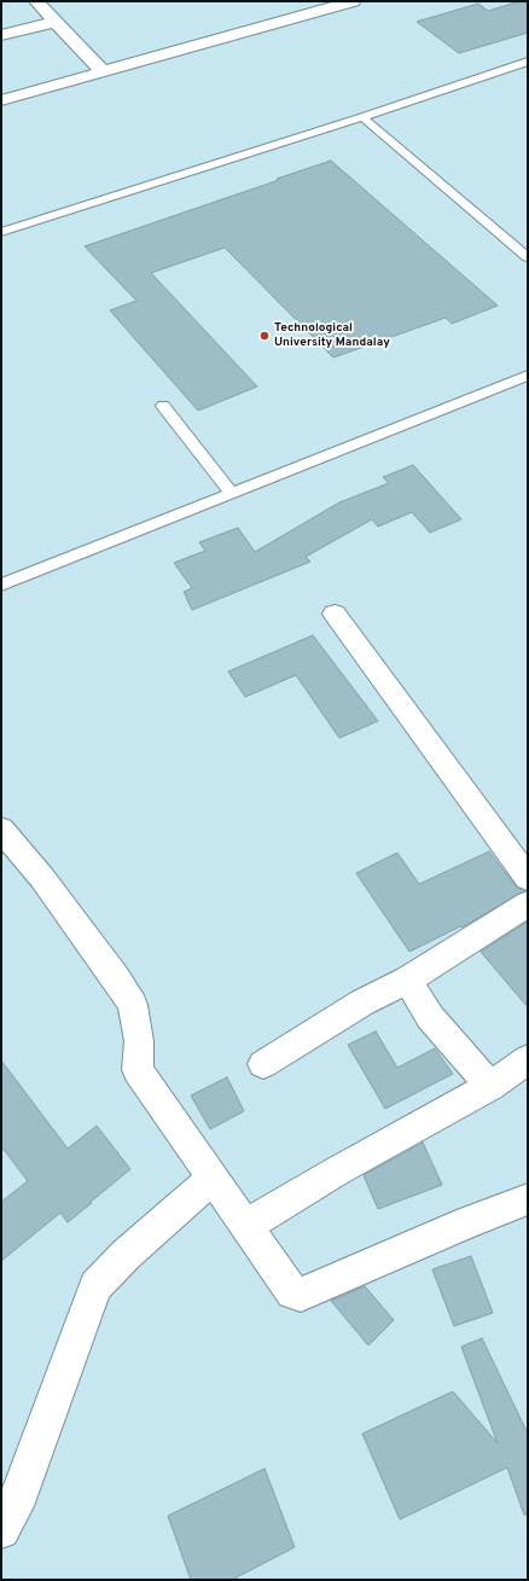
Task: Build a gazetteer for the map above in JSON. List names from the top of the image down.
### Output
{
  "places": ["Technological University Mandalay"]
}
